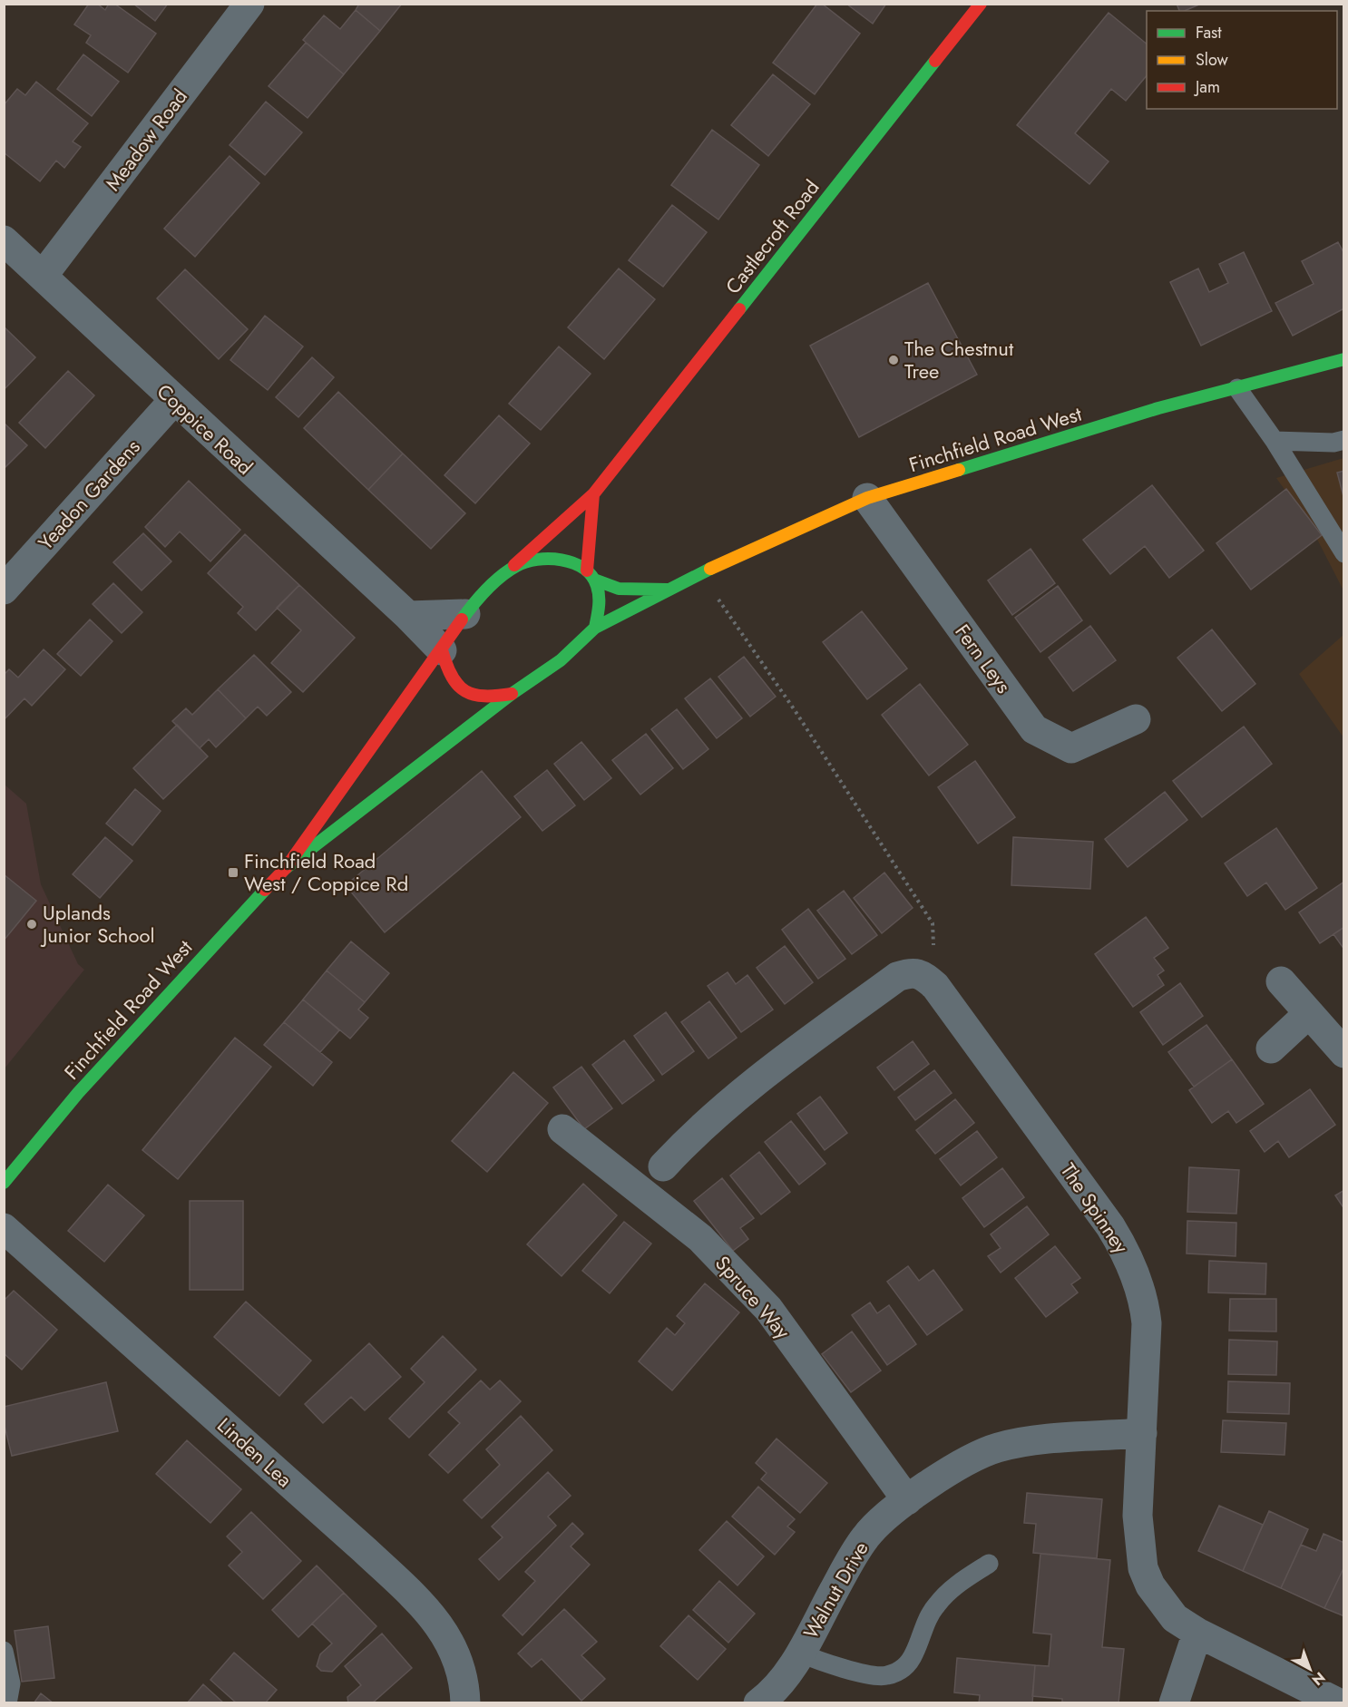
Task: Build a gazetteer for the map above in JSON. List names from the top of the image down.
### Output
{
  "streets": {
    "main road": ["Castlecroft Road", "Finchfield Road West"],
    "street": [
      "Meadow Road",
      "Coppice Road",
      "Yeadon Gardens",
      "Fern Leys",
      "The Spinney",
      "Spruce Way",
      "Linden Lea",
      "Walnut Drive"
    ]
  },
  "crossings": [
    ["Meadow Road", "Coppice Road"],
    ["Coppice Road", "Finchfield Road West"],
    ["Coppice Road", "Yeadon Gardens"],
    ["Finchfield Road West", "Fern Leys"],
    ["The Spinney", "Walnut Drive"],
    ["Spruce Way", "Walnut Drive"]
  ],
  "places": {
    "other": ["The Chestnut Tree", "Uplands Junior School"],
    "transit": ["Finchfield Road West / Coppice Rd"]
  },
  "legend": ["Fast", "Slow", "Jam"],
  "north": "bottom right"
}
